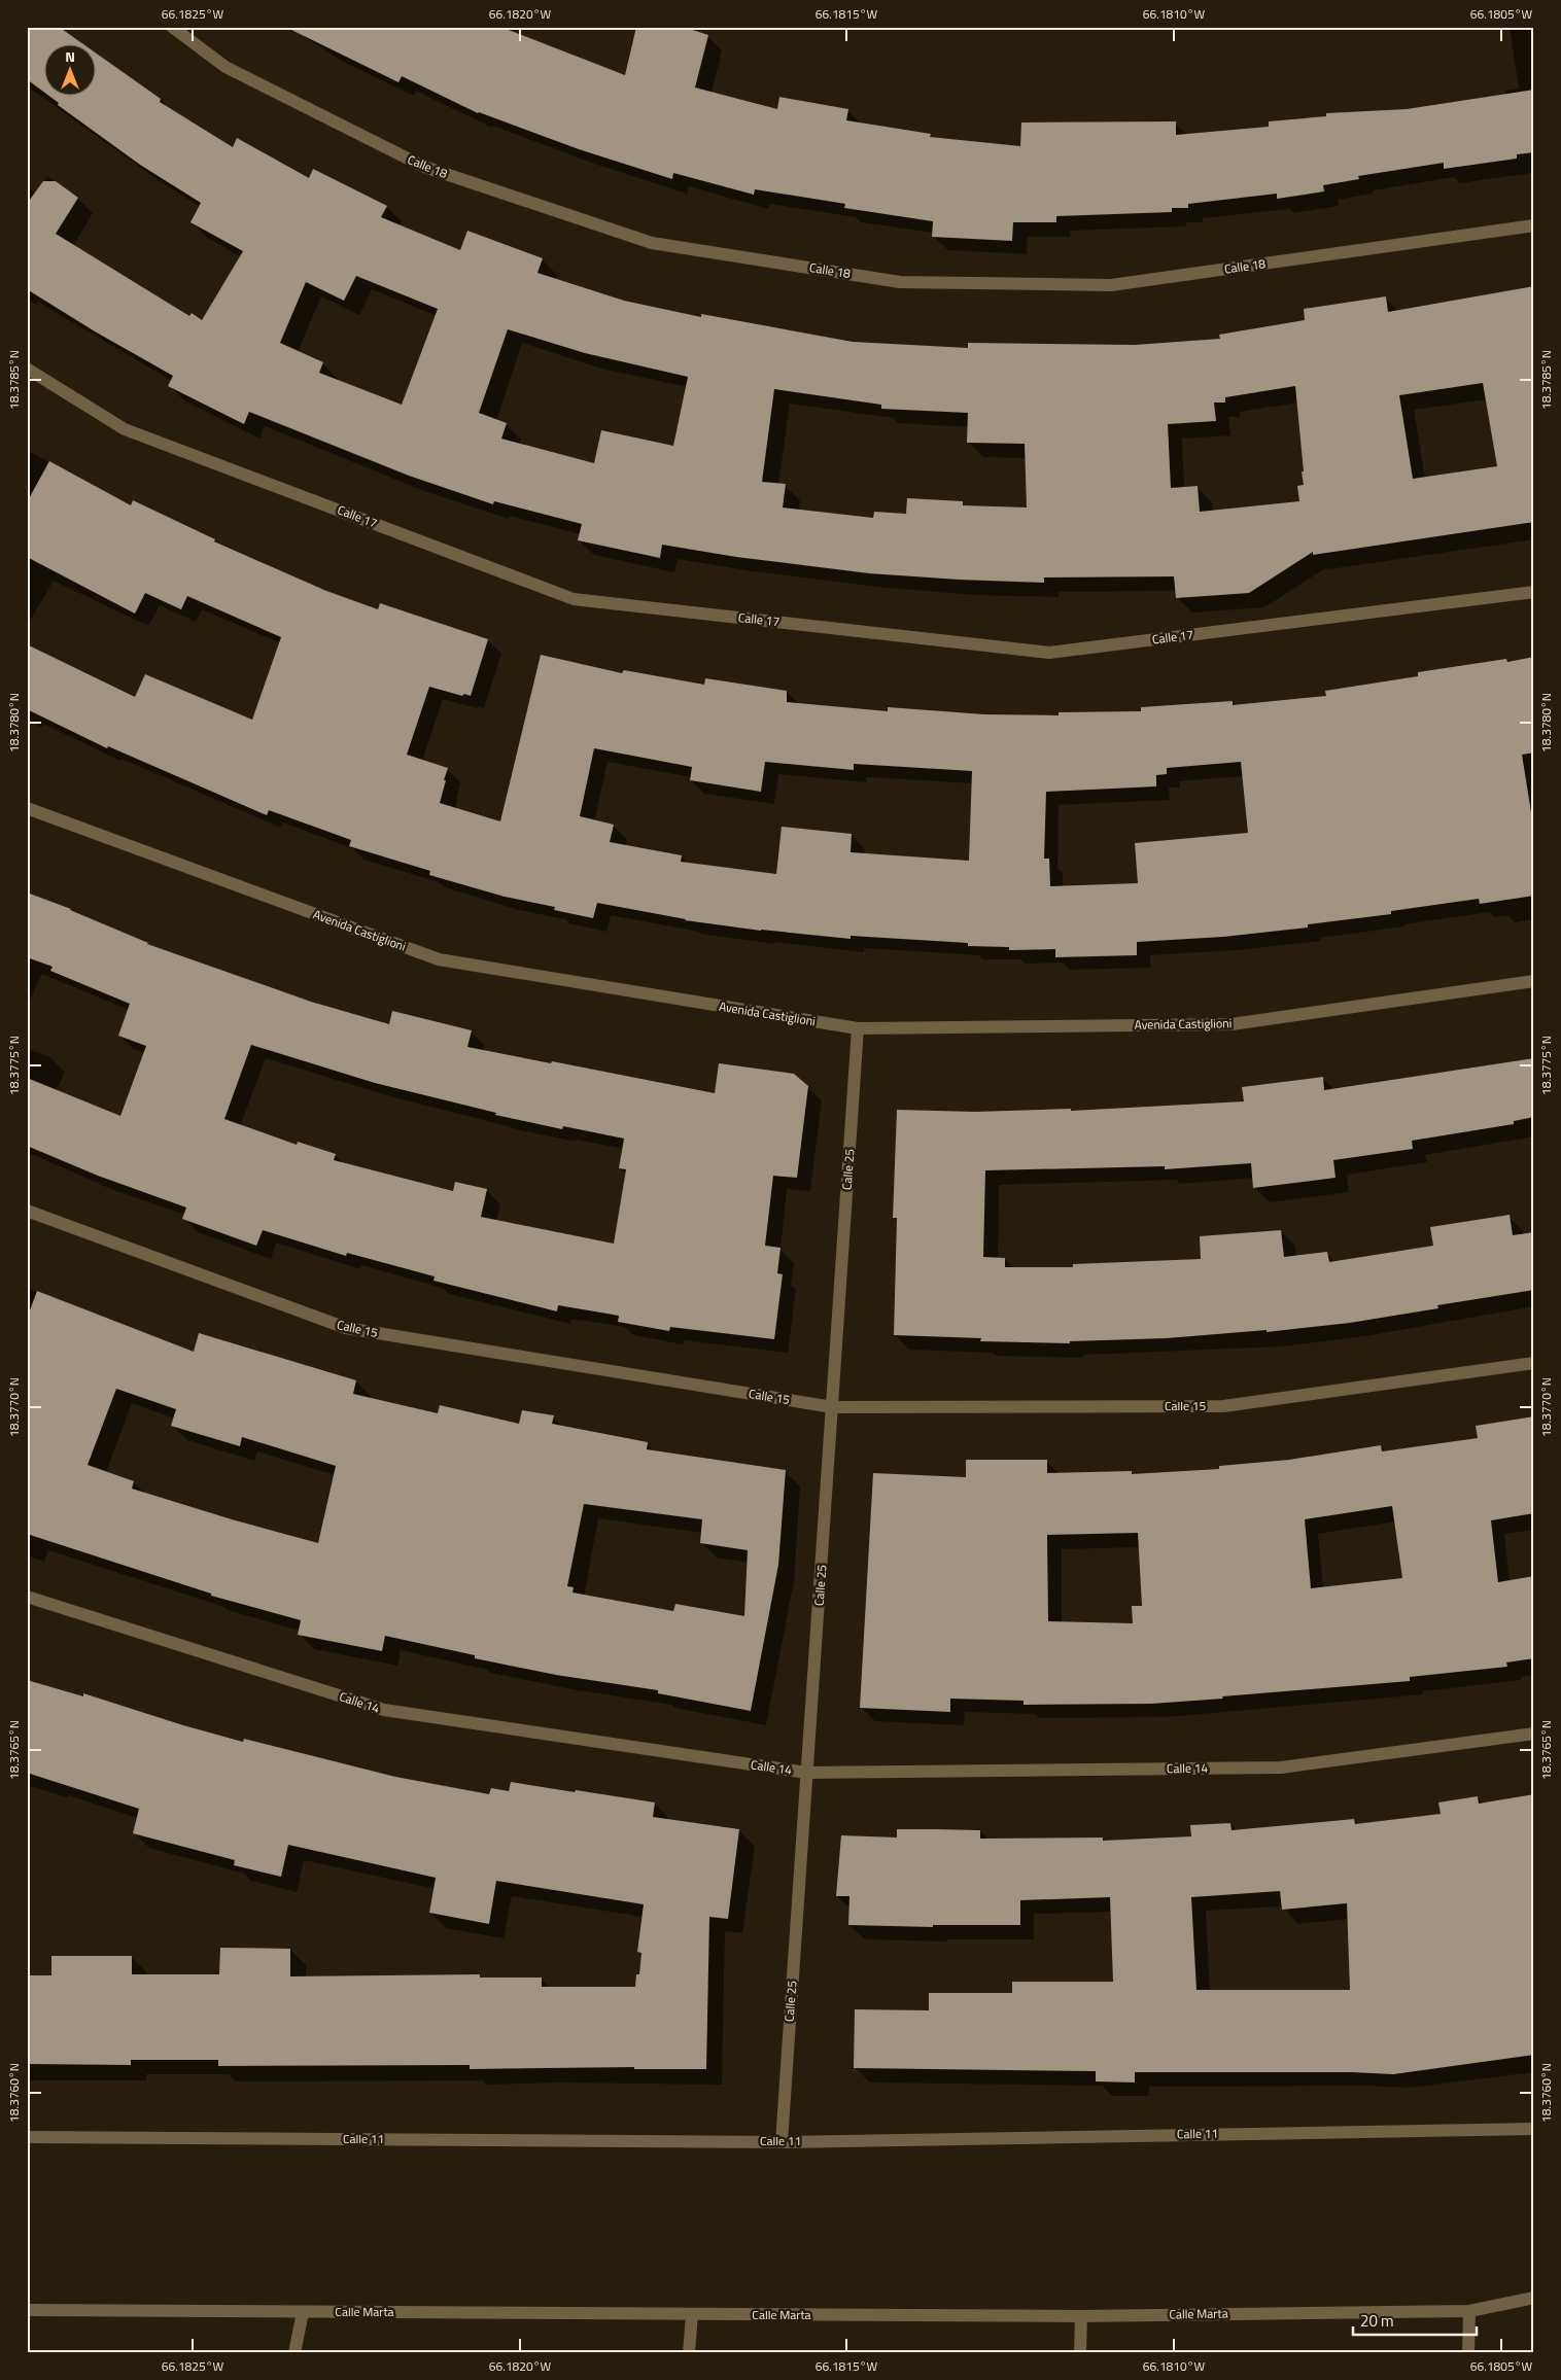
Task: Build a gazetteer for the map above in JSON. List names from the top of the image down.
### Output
{
  "streets": {
    "street": [
      "Calle 18",
      "Calle 17",
      "Avenida Castiglioni",
      "Calle 25",
      "Calle 15",
      "Calle 14",
      "Calle 11",
      "Calle Marta"
    ]
  },
  "crossings": [
    ["Avenida Castiglioni", "Calle 25"],
    ["Calle 25", "Calle 15"],
    ["Calle 25", "Calle 14"],
    ["Calle 25", "Calle 11"]
  ],
  "scale_bar": "20 m",
  "north": "top",
  "coordinates": [
    "66.1825°W",
    "66.1820°W",
    "66.1815°W",
    "66.1810°W",
    "66.1805°W",
    "18.3785°N",
    "18.3780°N",
    "18.3775°N",
    "18.3770°N",
    "18.3765°N",
    "18.3760°N"
  ]
}
